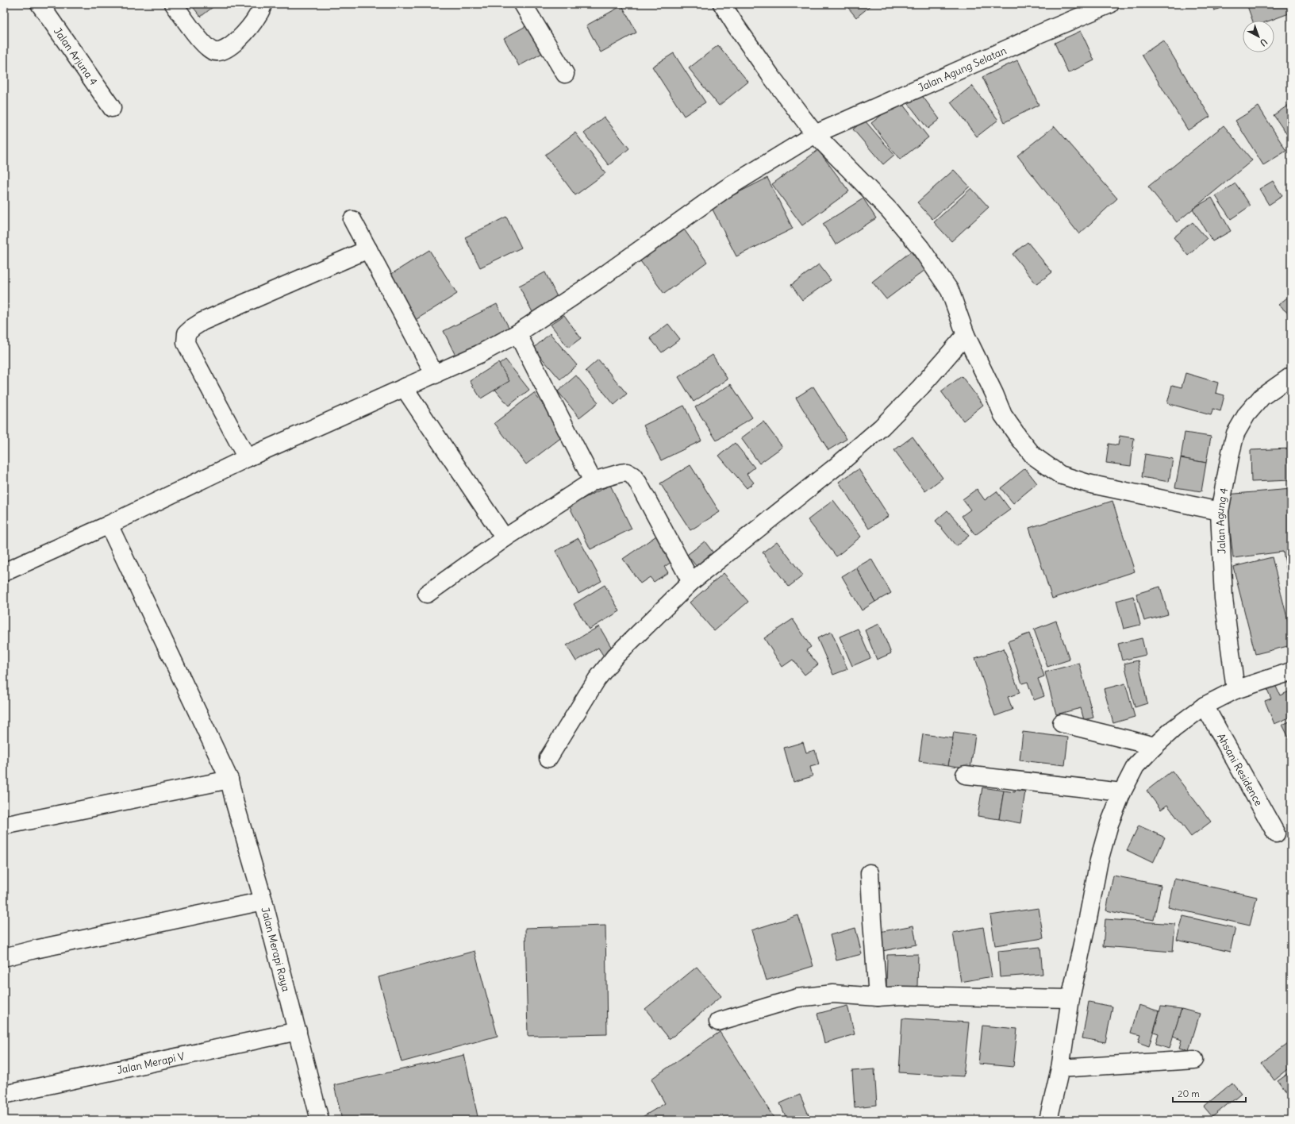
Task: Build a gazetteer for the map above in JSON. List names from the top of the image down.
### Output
{
  "streets": {
    "street": [
      "Jalan Arjuna 4",
      "Jalan Agung Selatan",
      "Jalan Agung 4",
      "Ahsani Residence",
      "Jalan Merapi Raya",
      "Jalan Merapi V"
    ]
  },
  "crossings": [
    ["Jalan Agung Selatan", "Jalan Merapi Raya"],
    ["Jalan Merapi Raya", "Jalan Merapi V"]
  ],
  "scale_bar": "20 m",
  "north": "bottom right"
}
